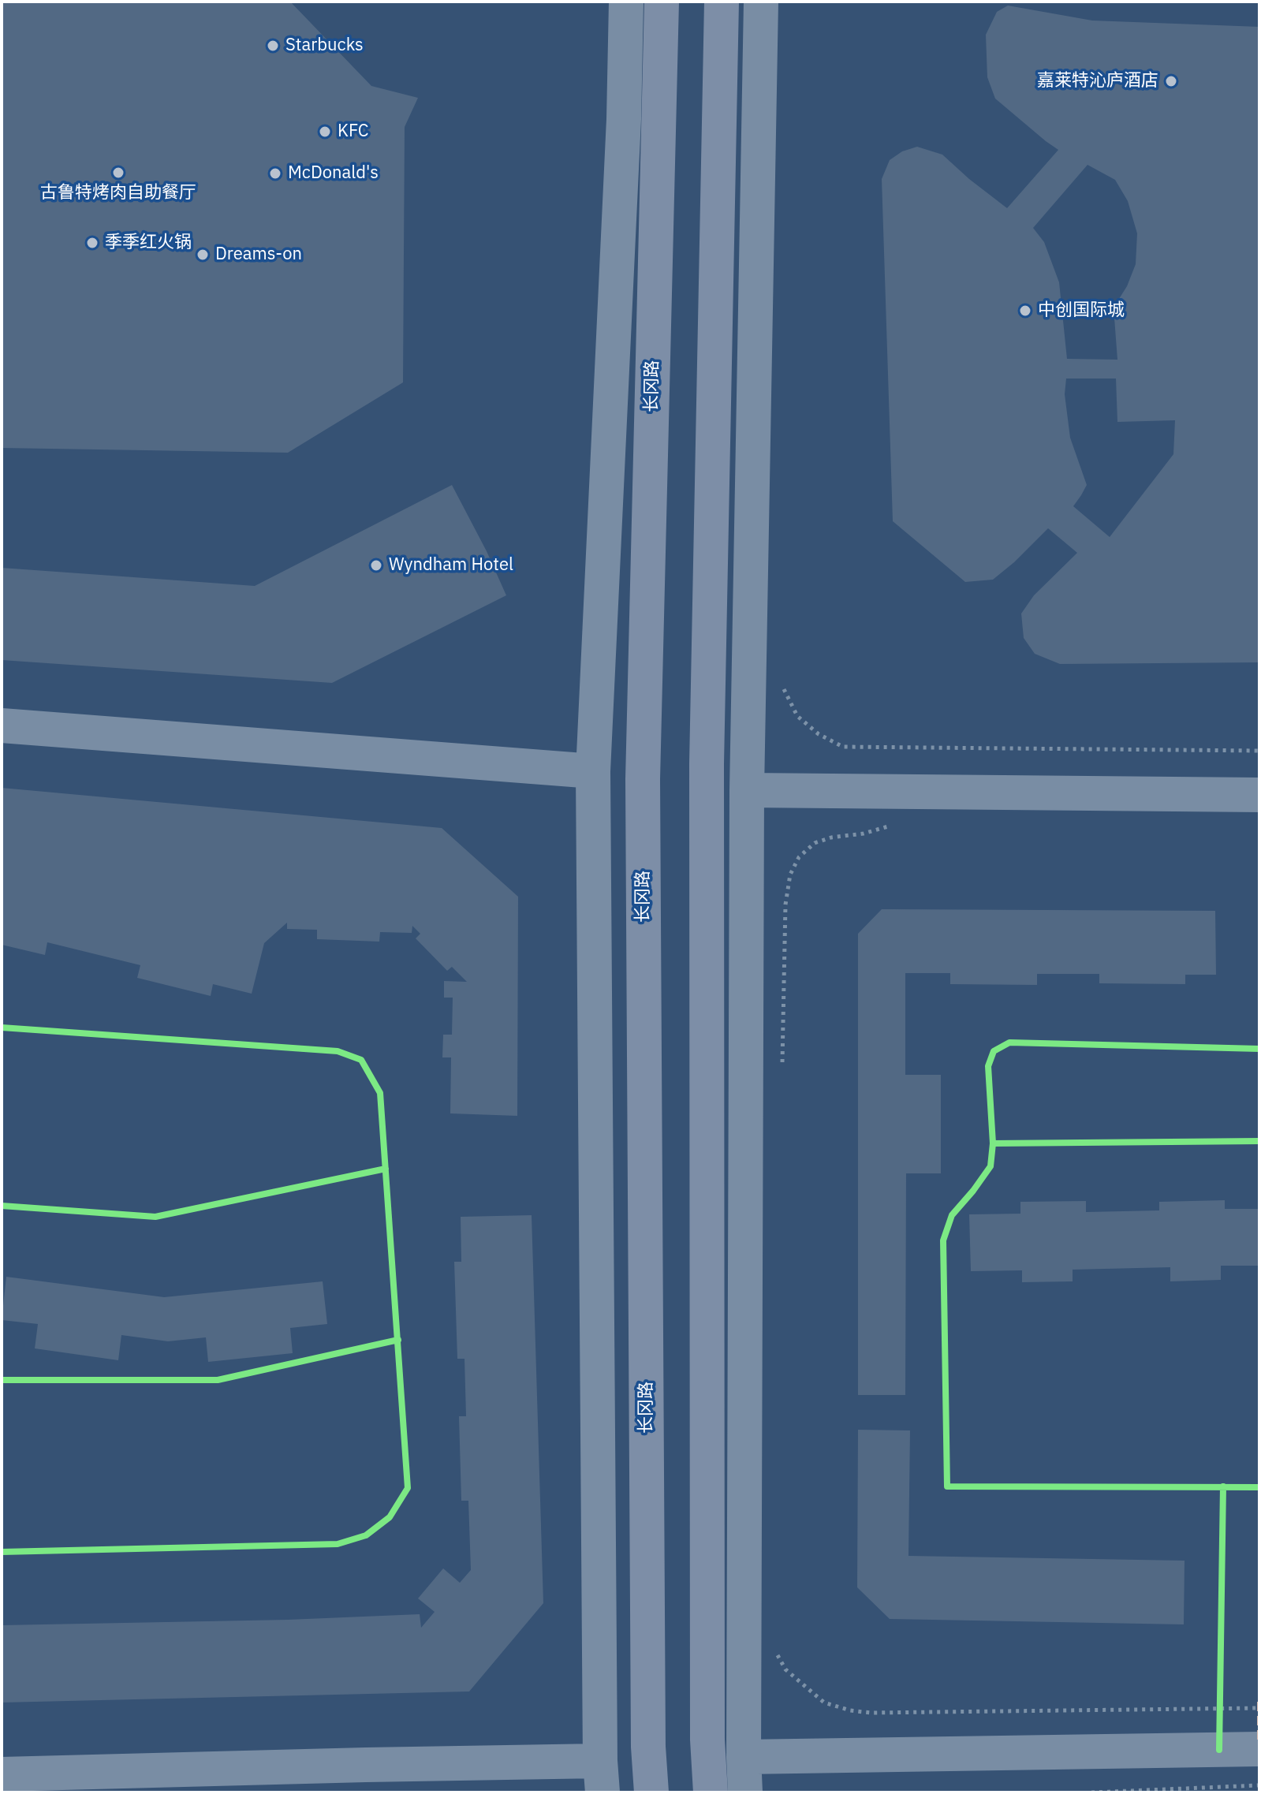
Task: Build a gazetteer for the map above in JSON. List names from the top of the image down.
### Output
{
  "streets": {
    "main road": ["长冈路"]
  },
  "places": [
    "Starbucks",
    "嘉莱特沁庐酒店",
    "KFC",
    "古鲁特烤肉自助餐厅",
    "McDonald's",
    "季季红火锅",
    "Dreams-on",
    "中创国际城",
    "Wyndham Hotel"
  ]
}
